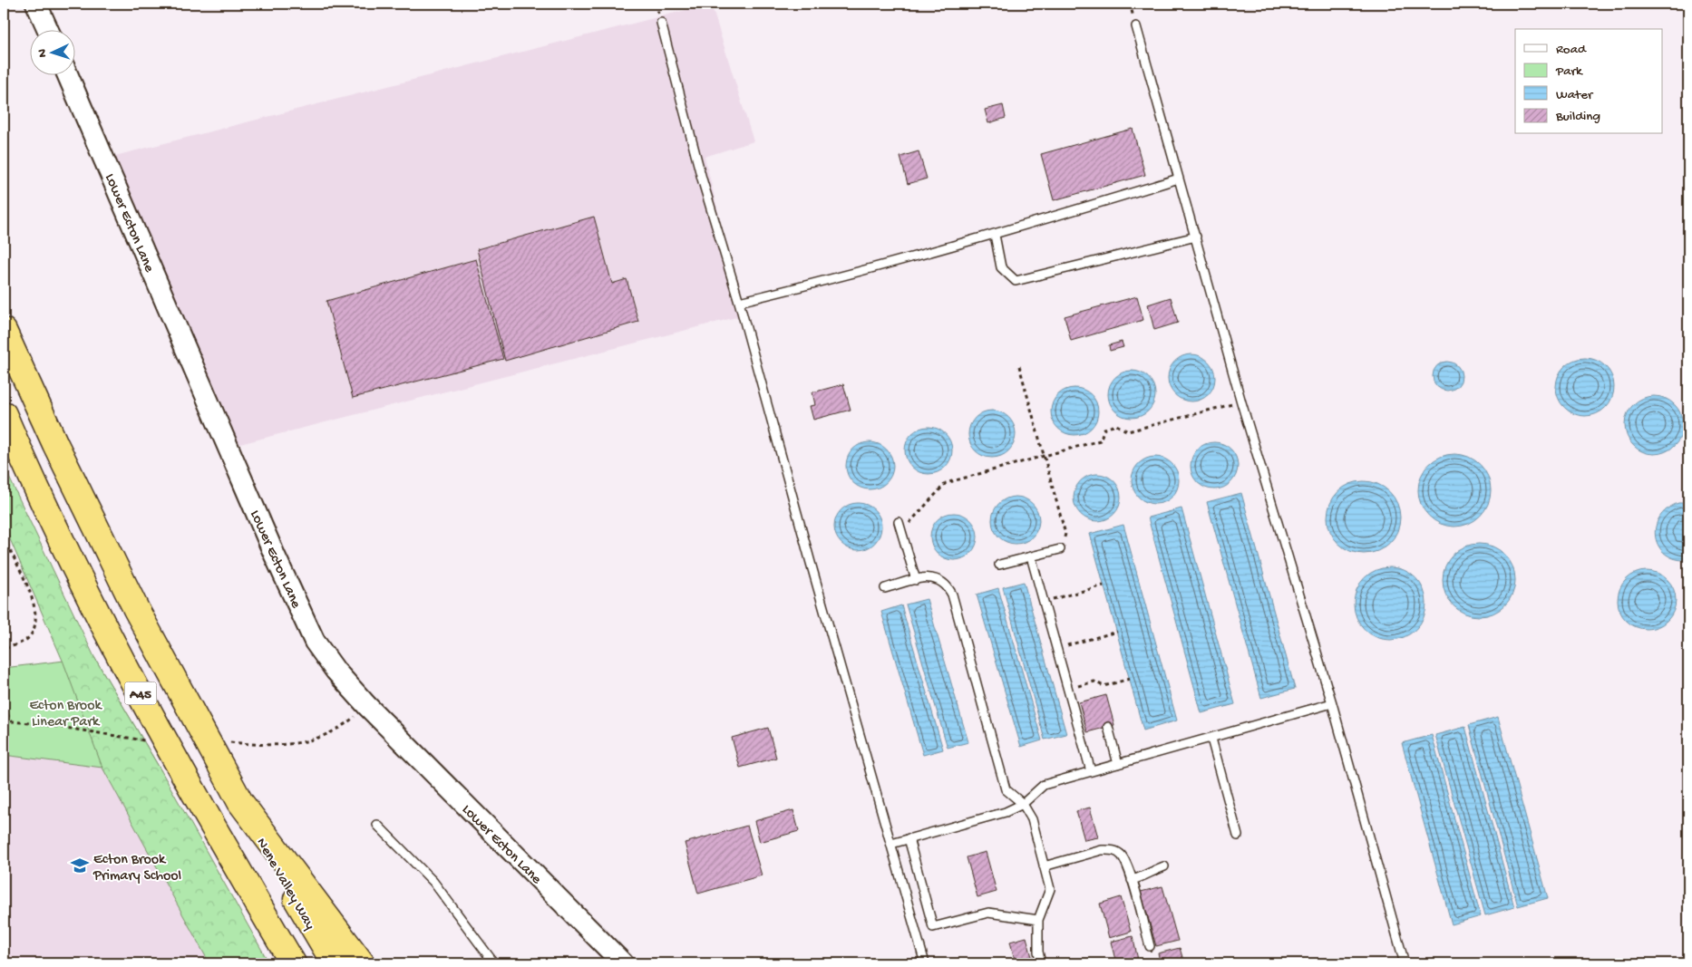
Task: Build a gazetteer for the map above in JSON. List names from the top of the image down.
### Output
{
  "streets": {
    "highway": ["A45", "Nene Valley Way"],
    "street": ["Lower Ecton Lane"]
  },
  "crossings": [
    ["A45", "Nene Valley Way"]
  ],
  "parks": ["Ecton Brook Linear Park"],
  "places": {
    "school or university": ["Ecton Brook Primary School"]
  },
  "legend": [
    "Road",
    "Park",
    "Water",
    "Building"
  ],
  "north": "left"
}
